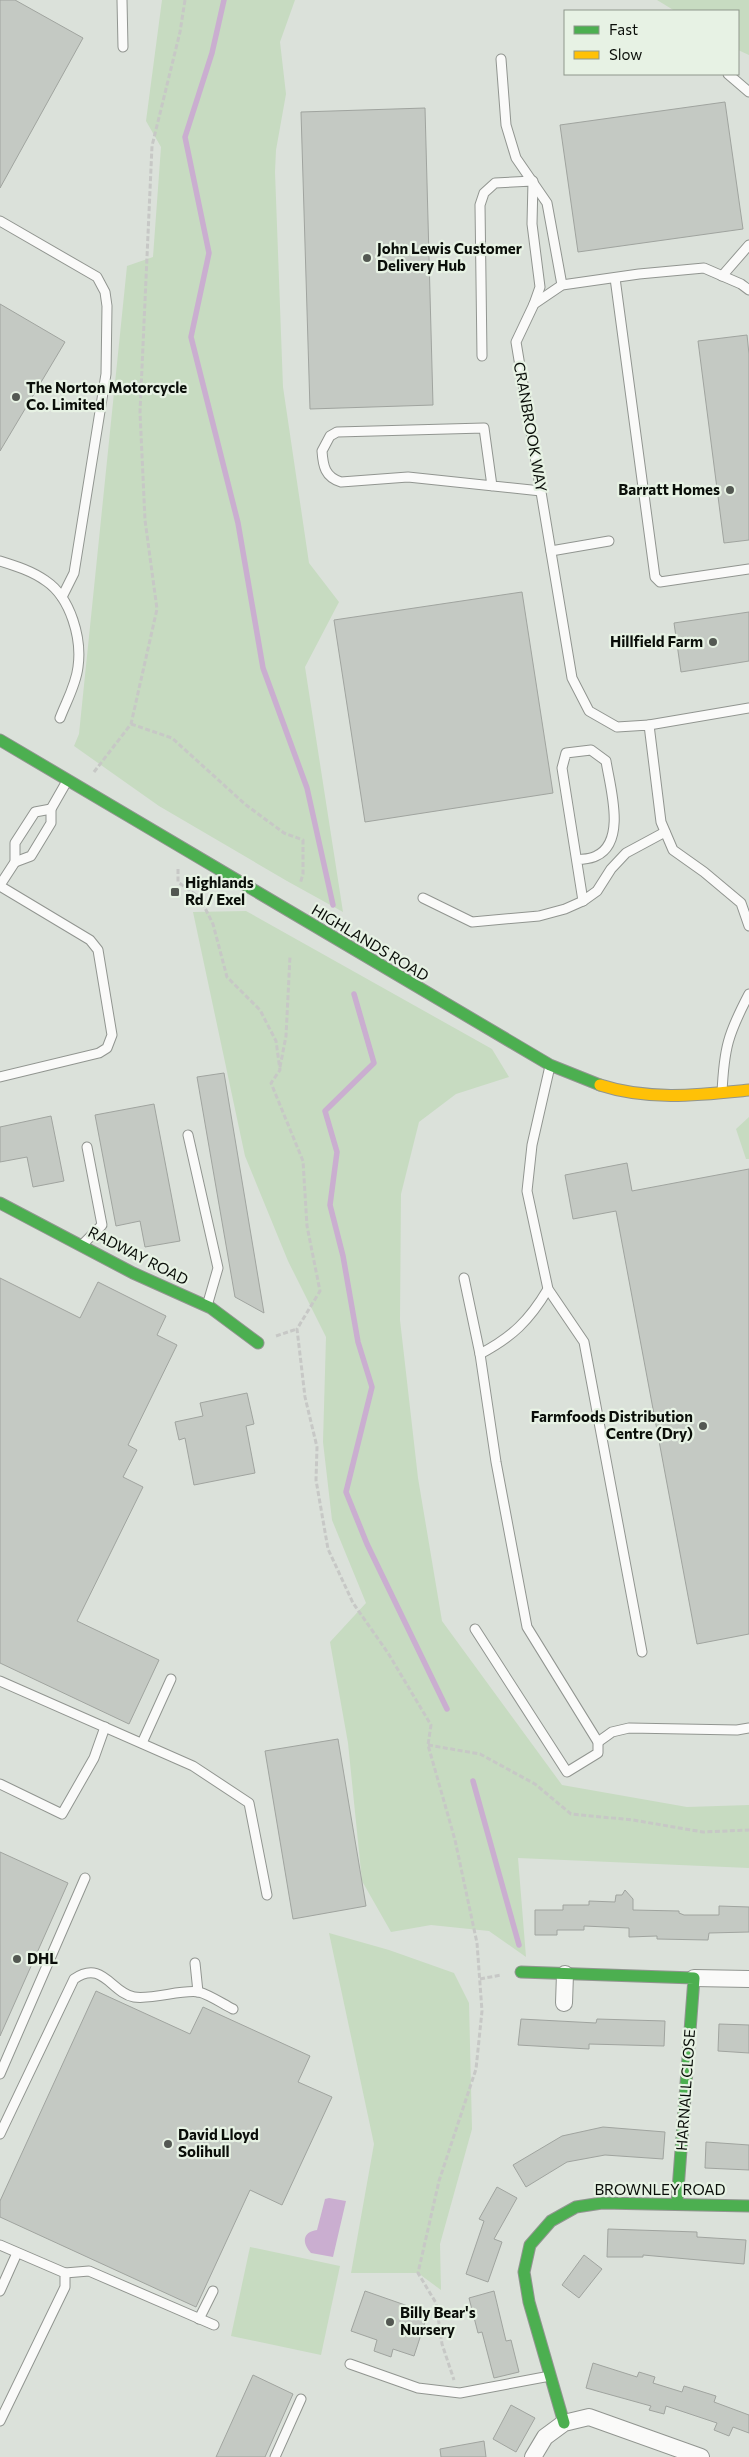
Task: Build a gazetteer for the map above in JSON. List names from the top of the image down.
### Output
{
  "streets": {
    "street": [
      "HIGHLANDS ROAD",
      "RADWAY ROAD",
      "HARNALL CLOSE",
      "BROWNLEY ROAD"
    ],
    "lane": ["CRANBROOK WAY"]
  },
  "crossings": [
    ["HARNALL CLOSE", "BROWNLEY ROAD"]
  ],
  "places": {
    "other": [
      "John Lewis Customer Delivery Hub",
      "The Norton Motorcycle Co. Limited",
      "Barratt Homes",
      "Hillfield Farm",
      "Farmfoods Distribution Centre (Dry)",
      "DHL",
      "David Lloyd Solihull",
      "Billy Bear's Nursery"
    ],
    "transit": ["Highlands Rd / Exel"]
  },
  "legend": ["Fast", "Slow"]
}
